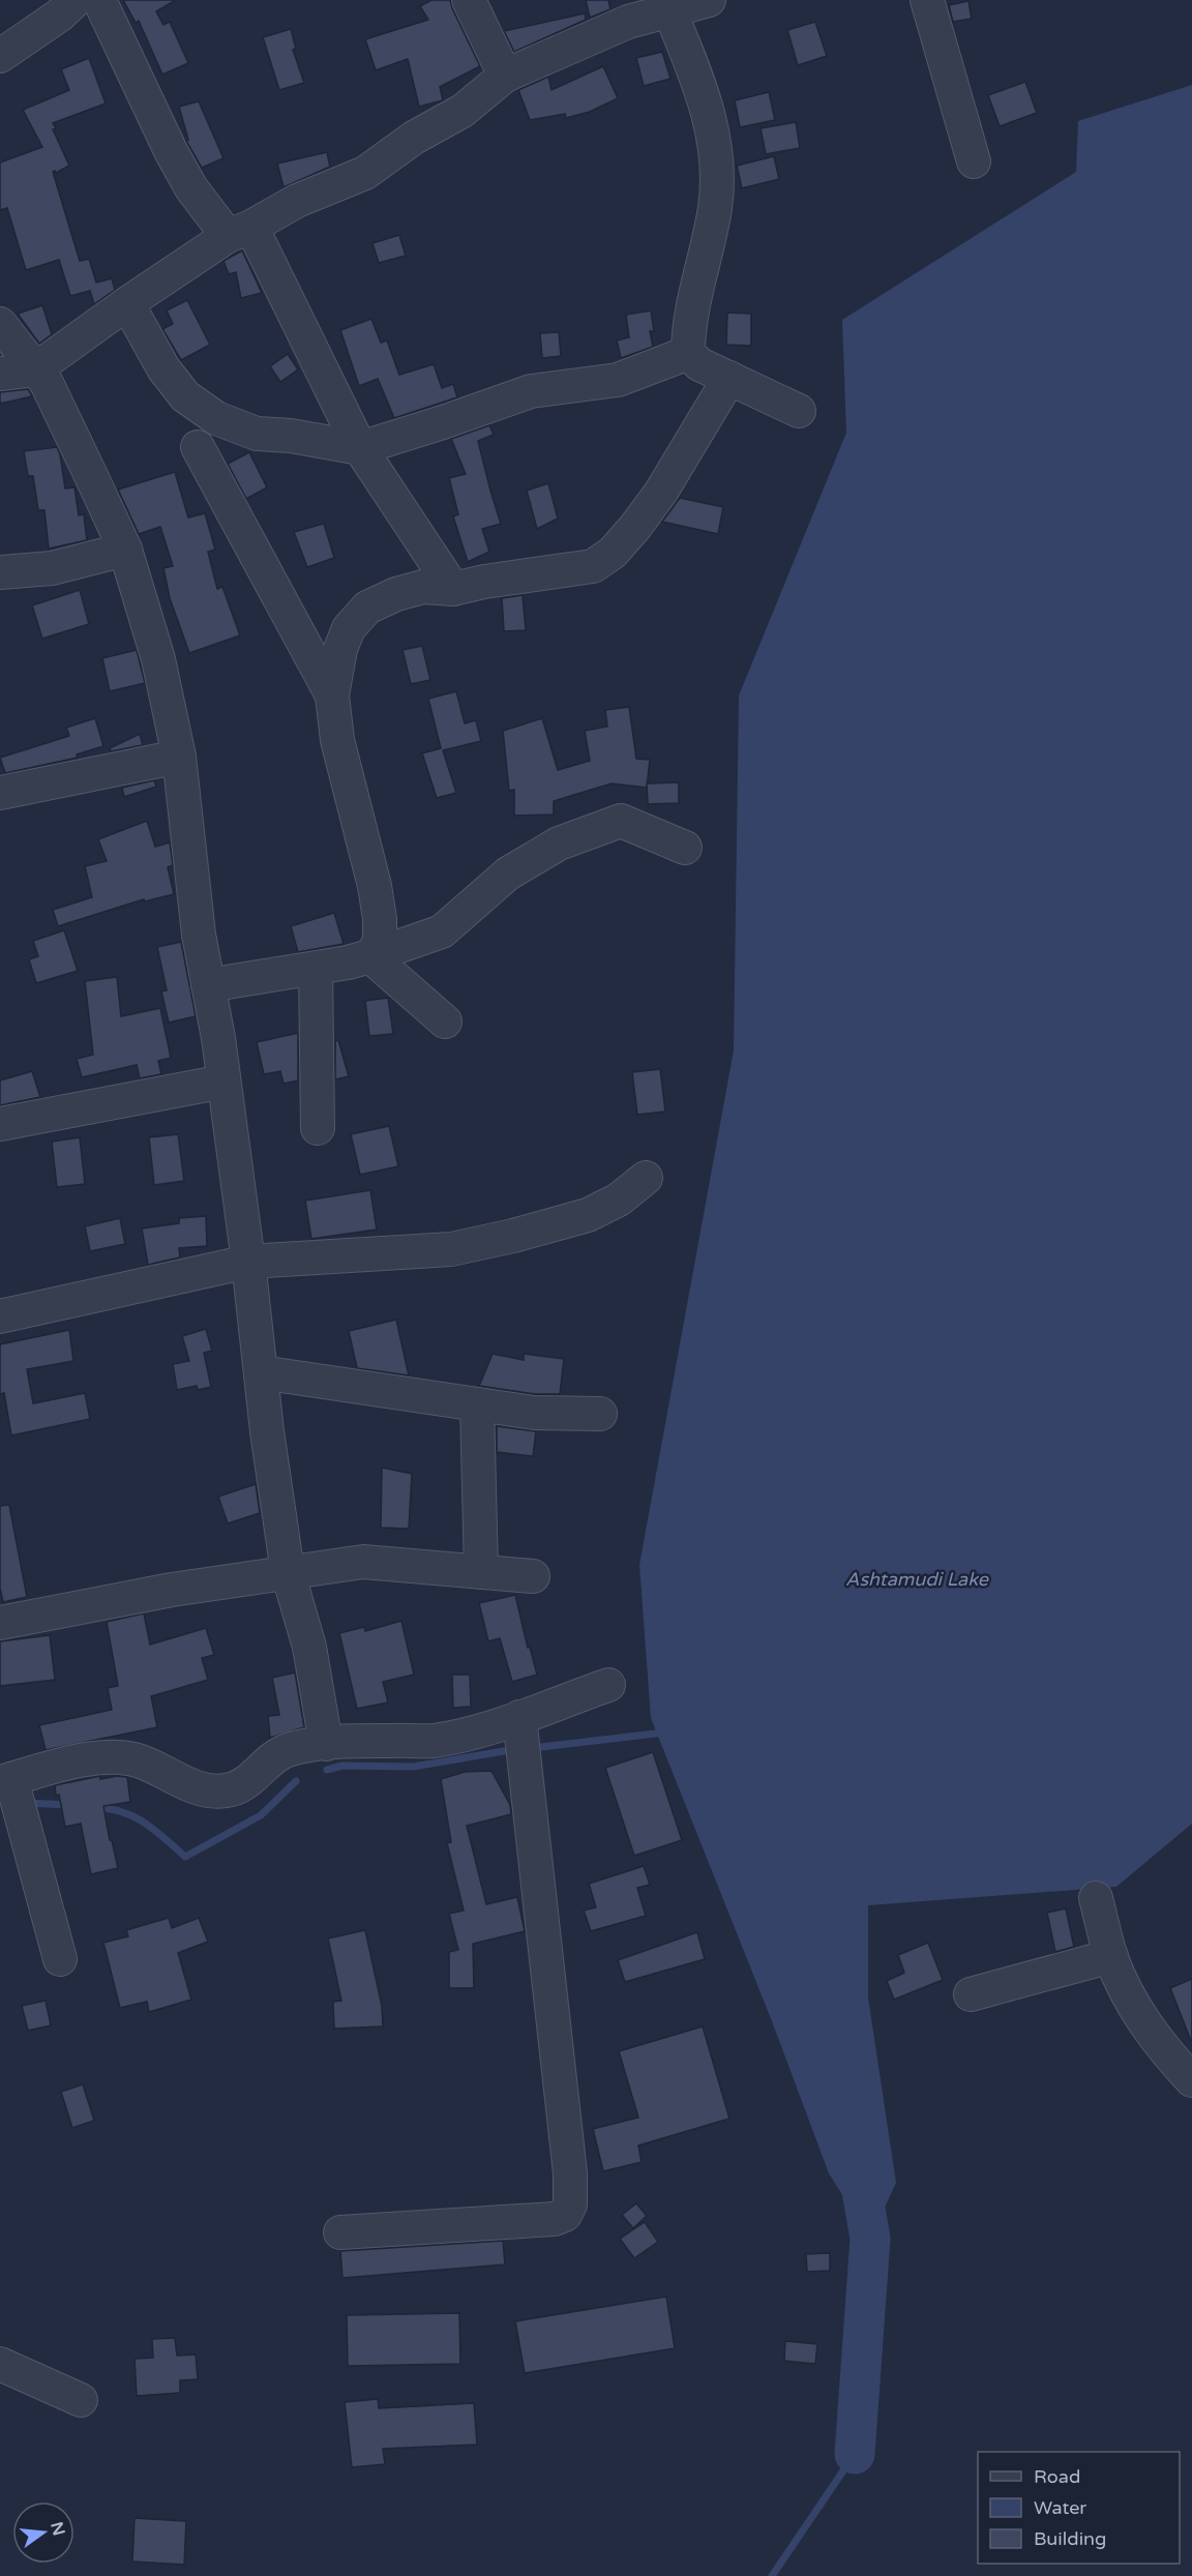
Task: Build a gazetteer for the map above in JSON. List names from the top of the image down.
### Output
{
  "water": ["Ashtamudi Lake"],
  "legend": ["Road", "Water", "Building"],
  "north": "right"
}
